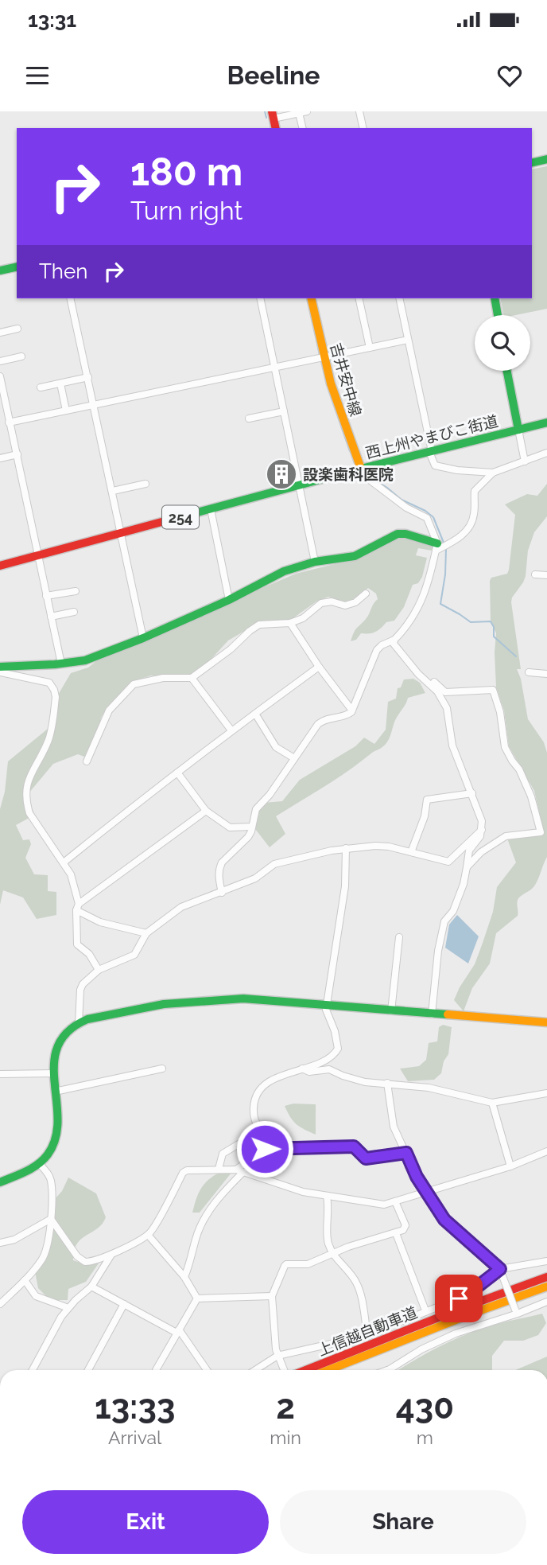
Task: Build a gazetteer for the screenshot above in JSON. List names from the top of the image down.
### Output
{
  "streets": {
    "main road": [
      "吉井安中線",
      "西上州やまびこ街道",
      "254",
      "上信越自動車道"
    ]
  },
  "crossings": [
    ["吉井安中線", "西上州やまびこ街道"]
  ],
  "places": {
    "building": ["設楽歯科医院"]
  },
  "page": {
    "status": "13:31",
    "header": "Beeline",
    "turn": ["180 m", "Turn right"],
    "then": "Then",
    "eta": [
      "13:33",
      "Arrival",
      "2",
      "min",
      "430",
      "m"
    ],
    "buttons": ["Exit", "Share"]
  }
}
